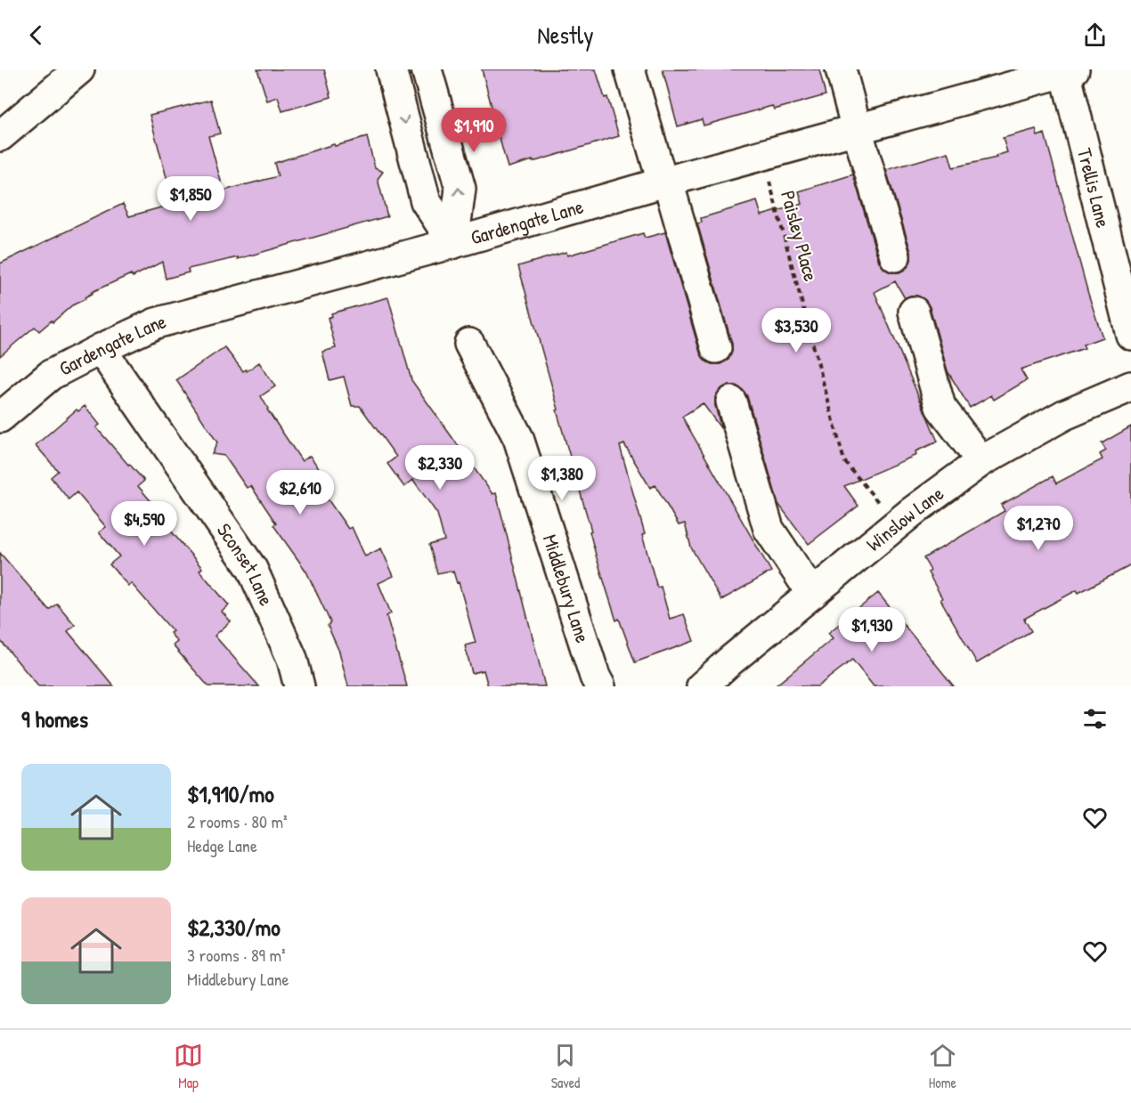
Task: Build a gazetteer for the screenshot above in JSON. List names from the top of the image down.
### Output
{
  "streets": {
    "street": [
      "Trellis Lane",
      "Gardengate Lane",
      "Winslow Lane",
      "Sconset Lane",
      "Middlebury Lane"
    ],
    "path": ["Paisley Place"]
  },
  "crossings": [
    ["Trellis Lane", "Gardengate Lane"],
    ["Gardengate Lane", "Paisley Place"],
    ["Gardengate Lane", "Sconset Lane"],
    ["Paisley Place", "Winslow Lane"]
  ],
  "page": {
    "header": "Nestly",
    "price": [
      "$1,910",
      "$1,850",
      "$3,530",
      "$2,330",
      "$1,380",
      "$2,610",
      "$4,590",
      "$1,270",
      "$1,930"
    ],
    "heading": "9 homes",
    "list": [
      {
        "name": "$1,910/mo",
        "note": "2 rooms · 80 m² · Hedge Lane"
      },
      {
        "name": "$2,330/mo",
        "note": "3 rooms · 89 m² · Middlebury Lane"
      }
    ],
    "tabs": ["Map", "Saved", "Home"]
  }
}
